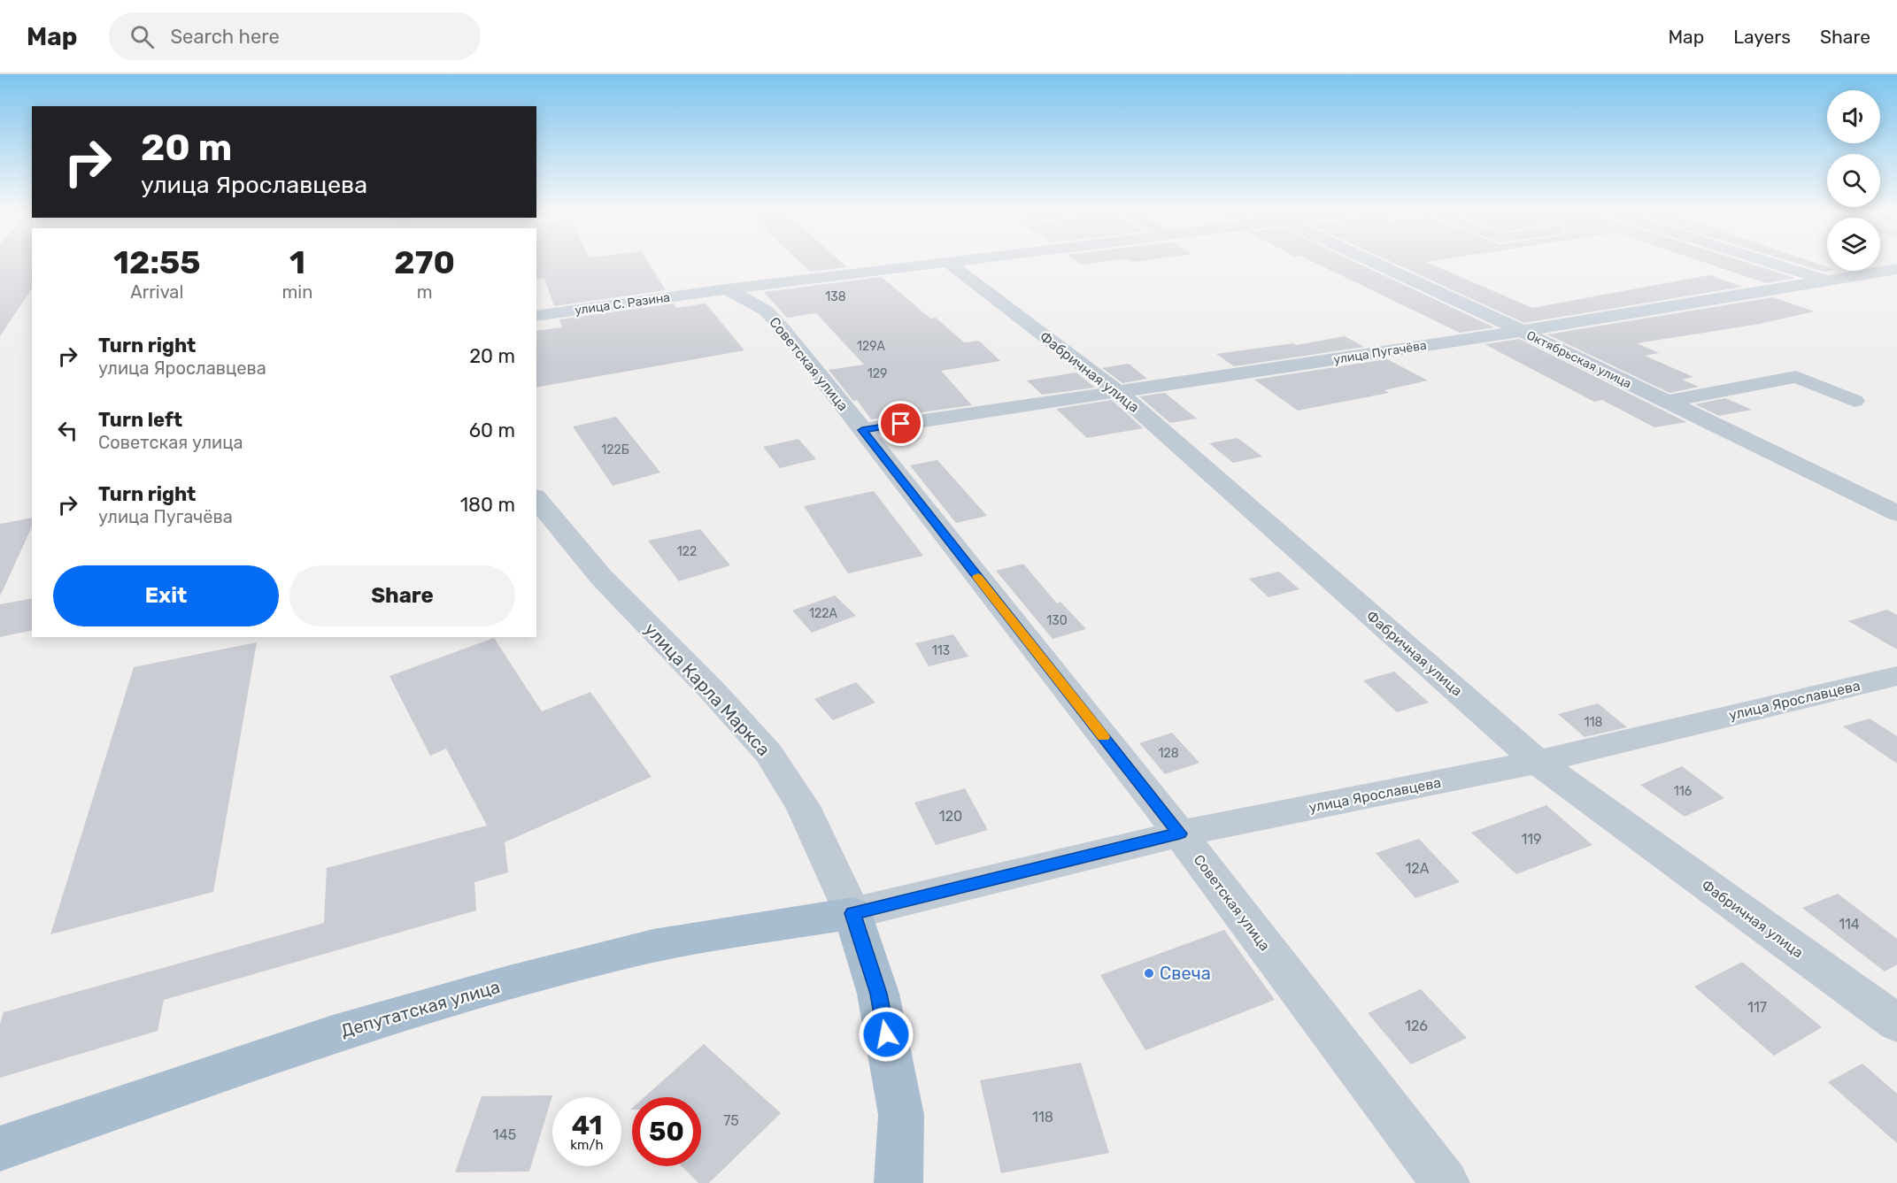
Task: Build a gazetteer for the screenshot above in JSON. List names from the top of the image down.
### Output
{
  "streets": {
    "main road": ["улица Карла Маркса", "Депутатская улица"],
    "street": [
      "улица С. Разина",
      "улица Пугачёва",
      "Октябрьская улица",
      "Советская улица",
      "Фабричная улица",
      "улица Ярославцева"
    ]
  },
  "crossings": [
    ["улица С. Разина", "Советская улица"],
    ["улица С. Разина", "Фабричная улица"],
    ["улица Пугачёва", "Октябрьская улица"],
    ["улица Пугачёва", "Советская улица"],
    ["улица Пугачёва", "Фабричная улица"],
    ["Советская улица", "улица Ярославцева"],
    ["Фабричная улица", "улица Ярославцева"],
    ["улица Карла Маркса", "улица Ярославцева"],
    ["улица Карла Маркса", "Депутатская улица"],
    ["улица Ярославцева", "Депутатская улица"]
  ],
  "places": ["Свеча"],
  "house_numbers": [
    "138",
    "129А",
    "129",
    "122Б",
    "122",
    "122А",
    "130",
    "113",
    "118",
    "128",
    "116",
    "120",
    "119",
    "12А",
    "114",
    "117",
    "126",
    "118",
    "75",
    "145"
  ],
  "page": {
    "header": "Map",
    "search": "Search here",
    "nav": ["Map", "Layers", "Share"],
    "turn": ["20 m", "улица Ярославцева"],
    "eta": [
      "12:55",
      "Arrival",
      "1",
      "min",
      "270",
      "m"
    ],
    "list": [
      {
        "name": "Turn right",
        "note": "улица Ярославцева",
        "value": "20 m"
      },
      {
        "name": "Turn left",
        "note": "Советская улица",
        "value": "60 m"
      },
      {
        "name": "Turn right",
        "note": "улица Пугачёва",
        "value": "180 m"
      }
    ],
    "buttons": ["Exit", "Share"],
    "speed": "41 km/h",
    "limit": "50"
  }
}
